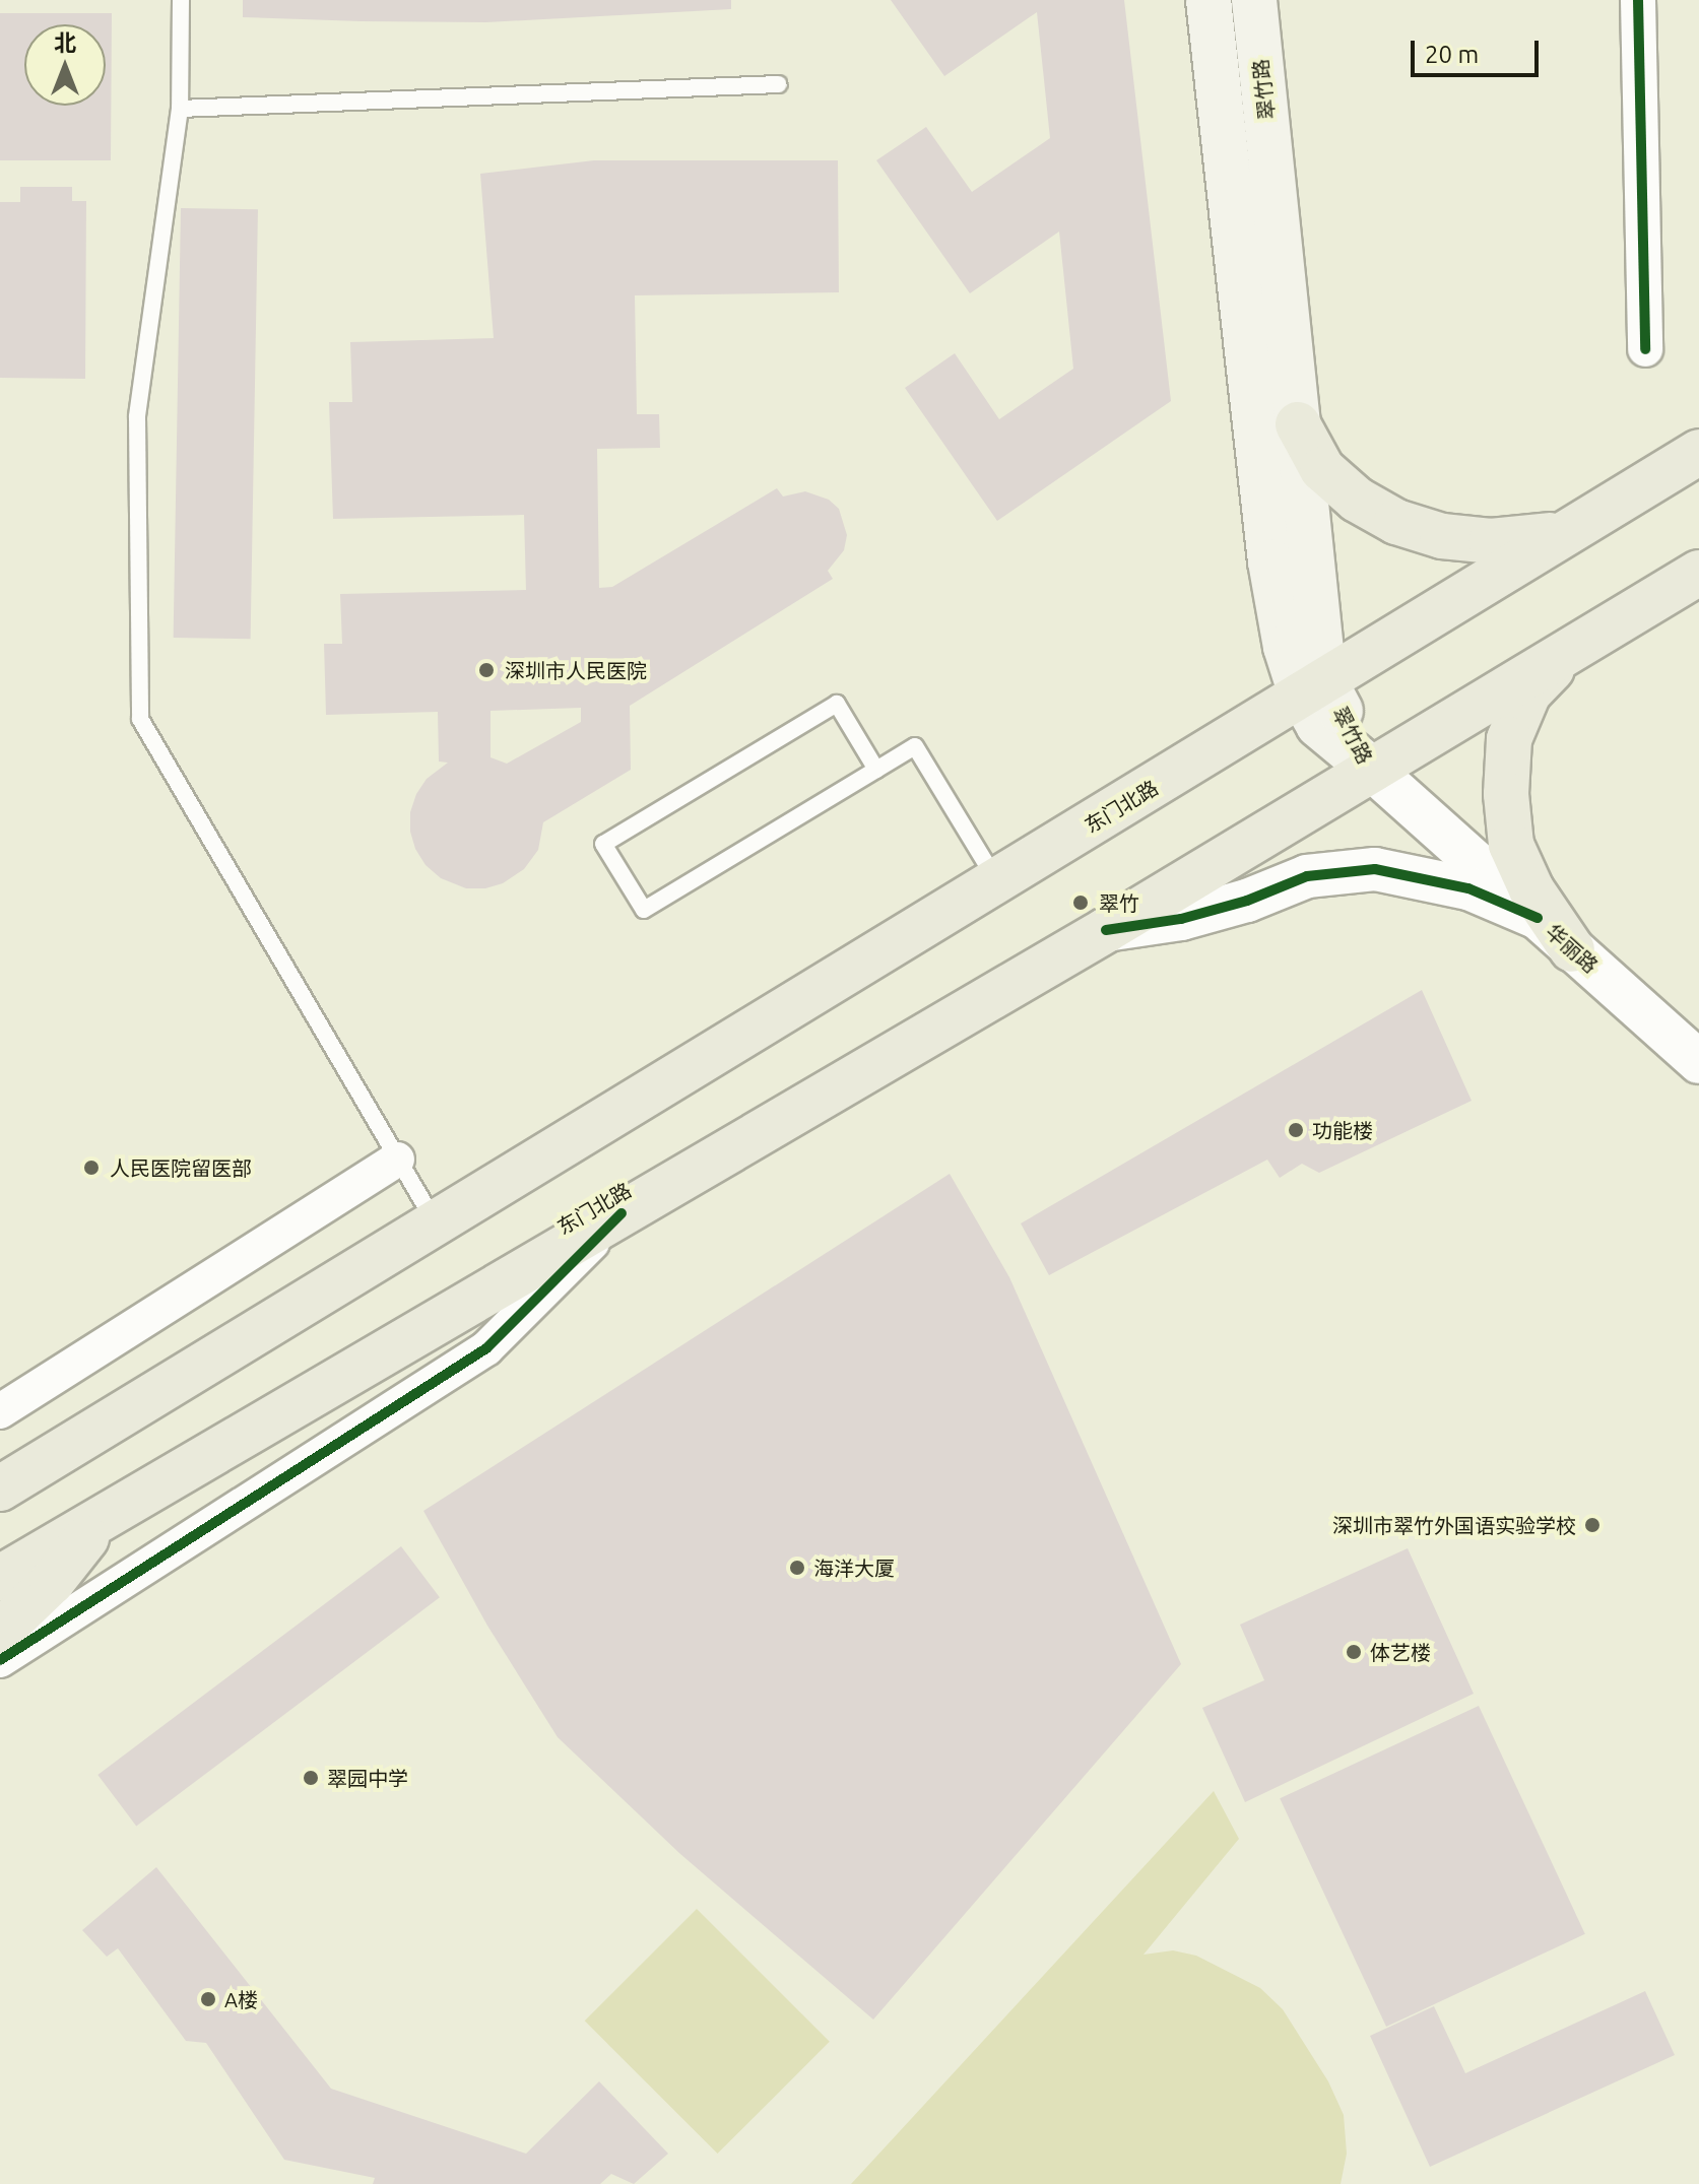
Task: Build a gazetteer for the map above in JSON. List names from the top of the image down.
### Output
{
  "streets": {
    "main road": ["翠竹路", "东门北路"],
    "street": ["华丽路"]
  },
  "crossings": [
    ["翠竹路", "东门北路"],
    ["翠竹路", "华丽路"],
    ["东门北路", "华丽路"]
  ],
  "places": [
    "深圳市人民医院",
    "翠竹",
    "功能楼",
    "人民医院留医部",
    "深圳市翠竹外国语实验学校",
    "海洋大厦",
    "体艺楼",
    "翠园中学",
    "A楼"
  ],
  "scale_bar": "20 m",
  "north": "top"
}
